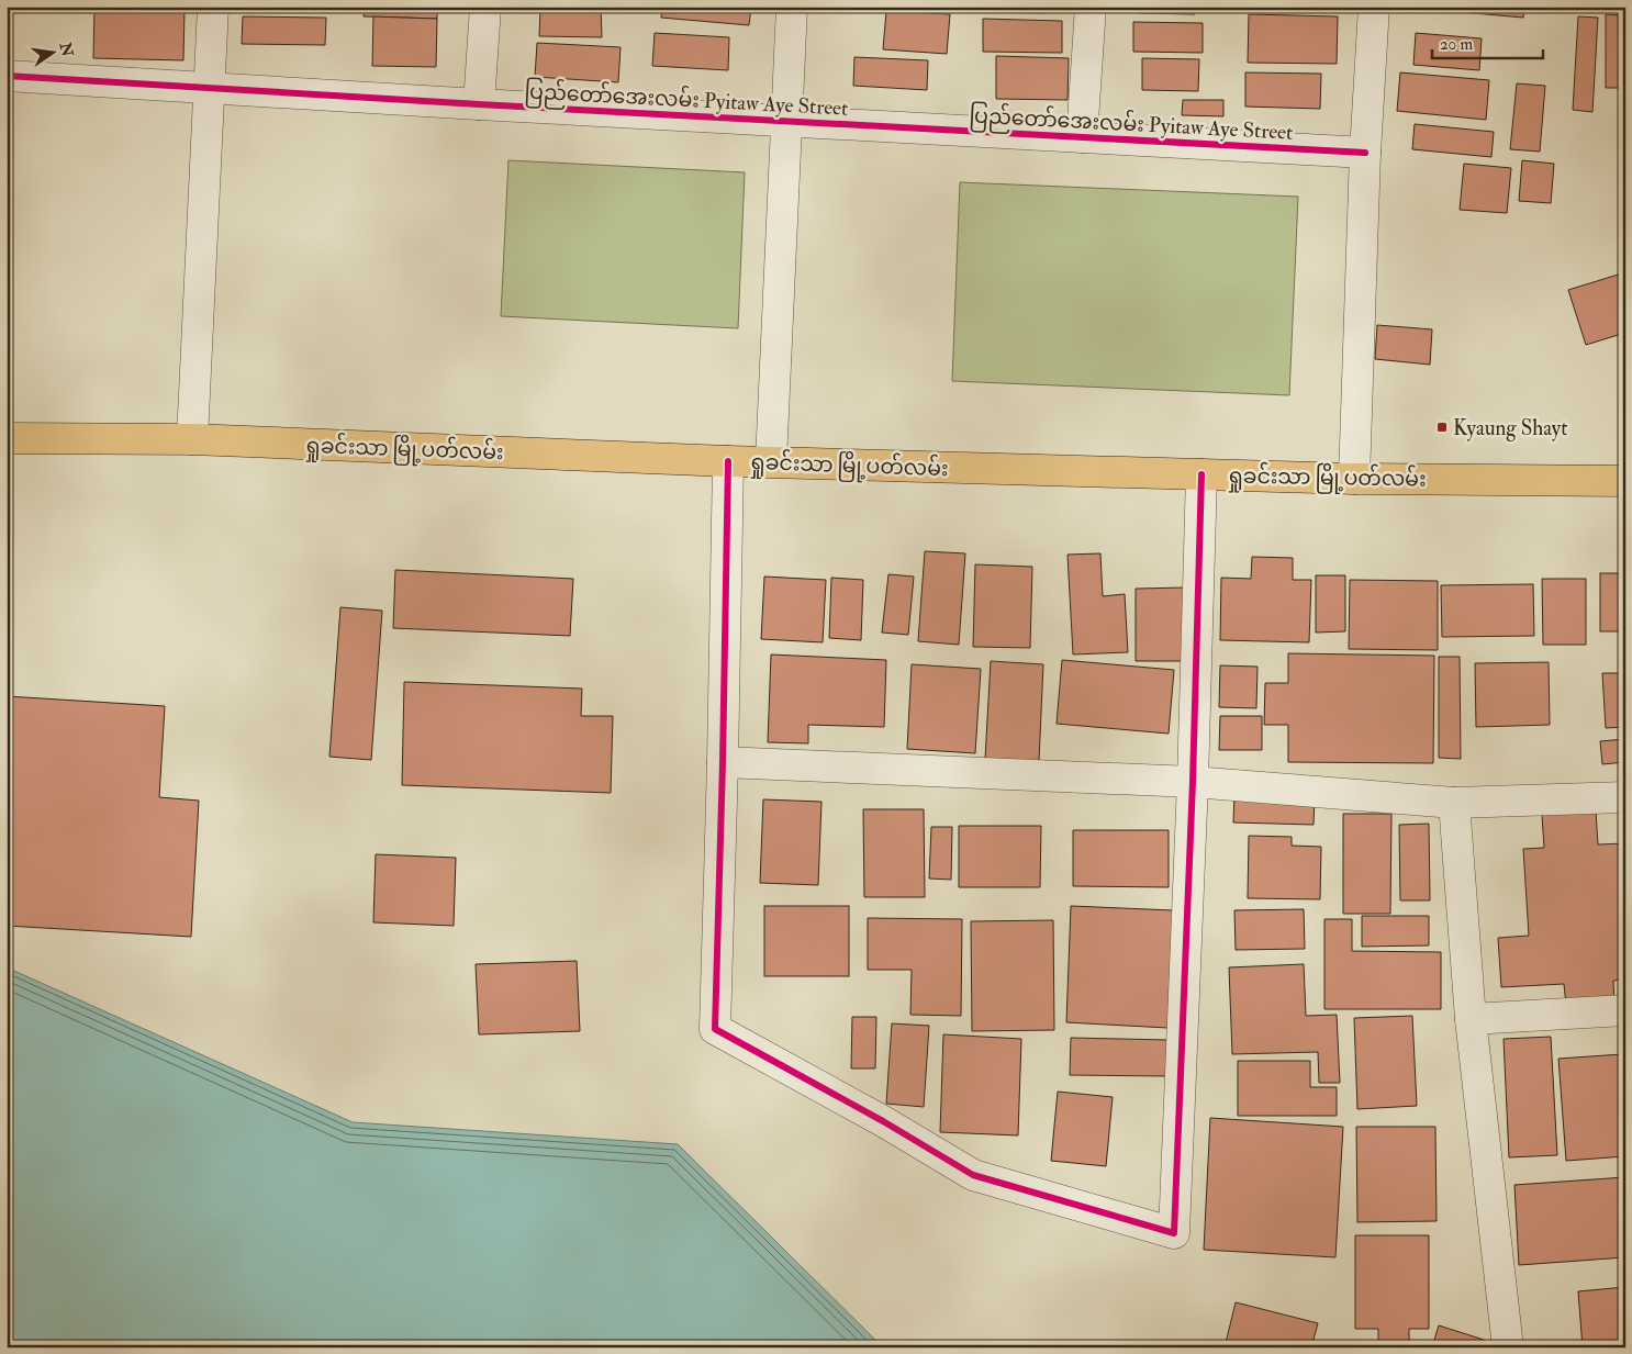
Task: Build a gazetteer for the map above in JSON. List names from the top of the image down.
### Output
{
  "streets": {
    "main road": ["ရှုခင်းသာ မြို့ပတ်လမ်း"],
    "street": ["ပြည်တော်အေးလမ်း Pyitaw Aye Street"]
  },
  "places": {
    "transit": ["Kyaung Shayt"]
  },
  "scale_bar": "20 m",
  "north": "right"
}
